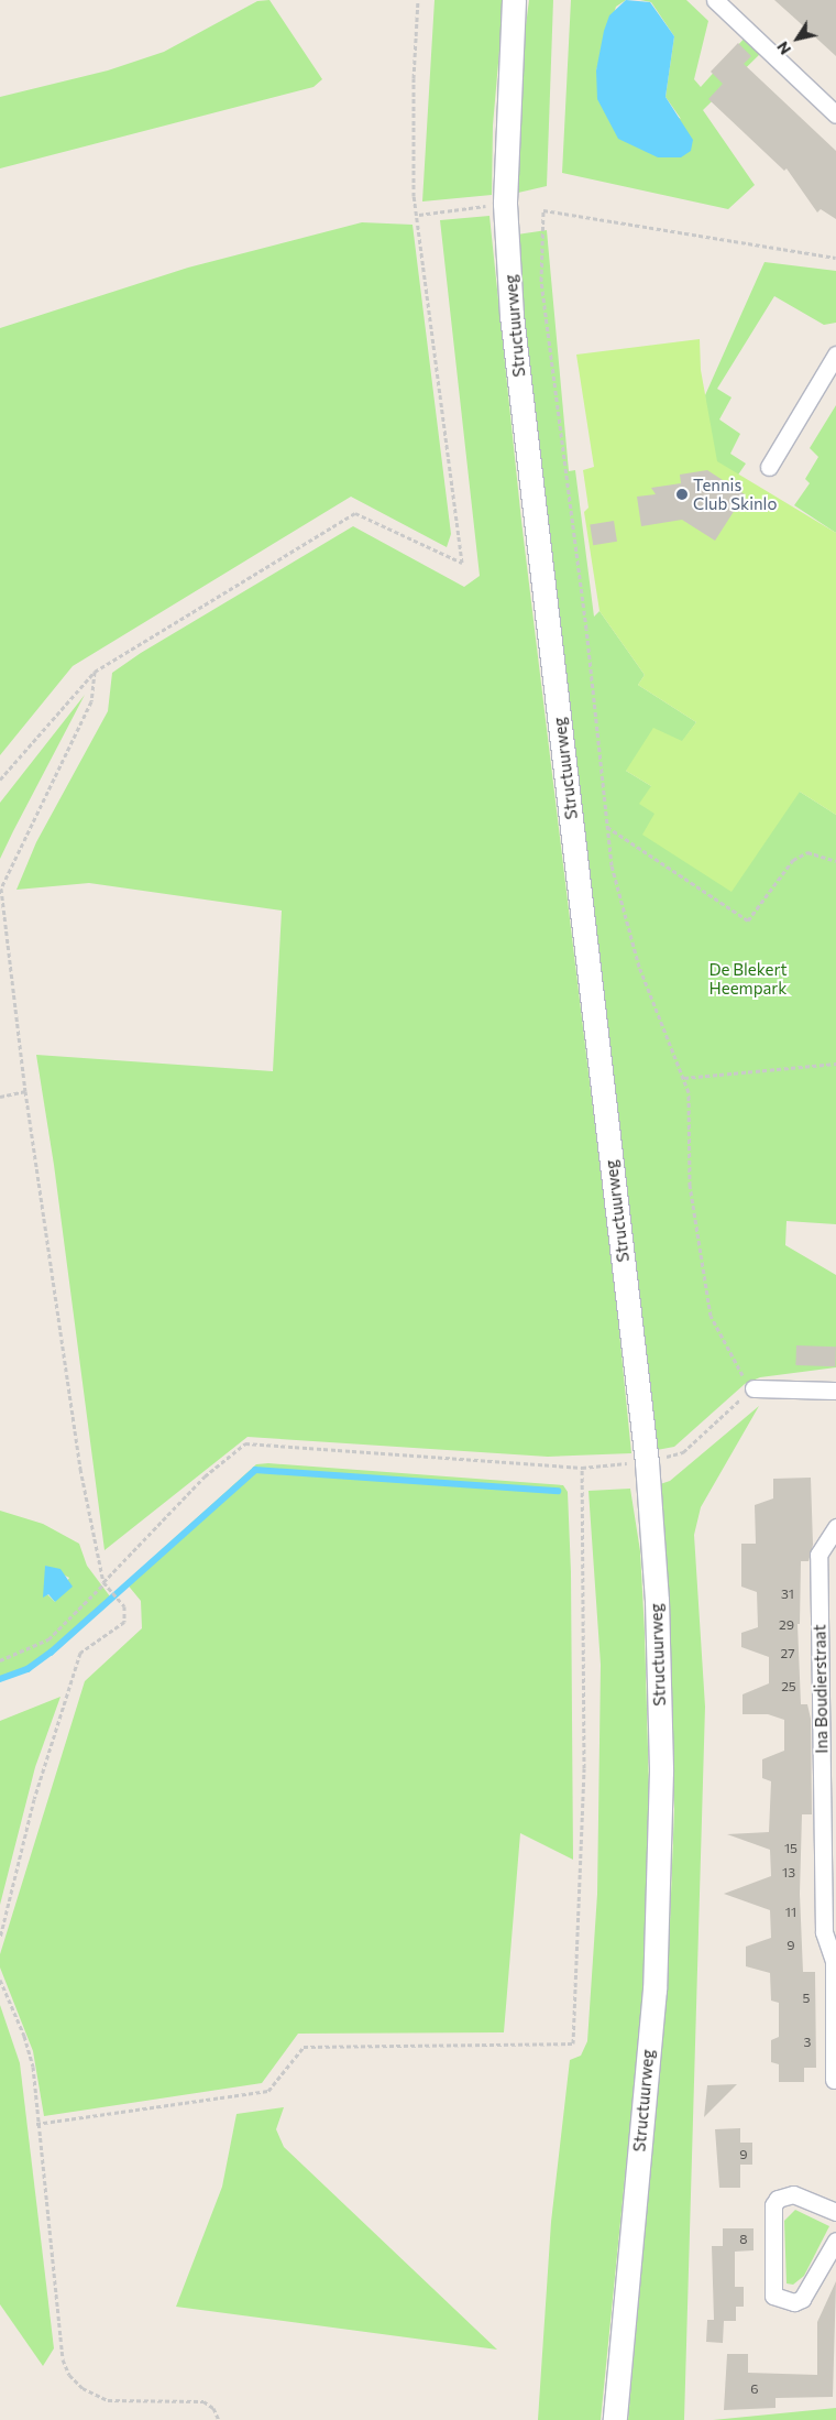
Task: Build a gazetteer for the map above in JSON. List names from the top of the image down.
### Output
{
  "streets": {
    "main road": ["Structuurweg"],
    "street": ["Ina Boudierstraat"]
  },
  "parks": ["De Blekert Heempark"],
  "places": ["Tennis Club Skinlo"],
  "house_numbers": [
    "31",
    "29",
    "27",
    "25",
    "15",
    "13",
    "11",
    "9",
    "5",
    "3",
    "9",
    "8",
    "6"
  ],
  "north": "bottom left"
}
